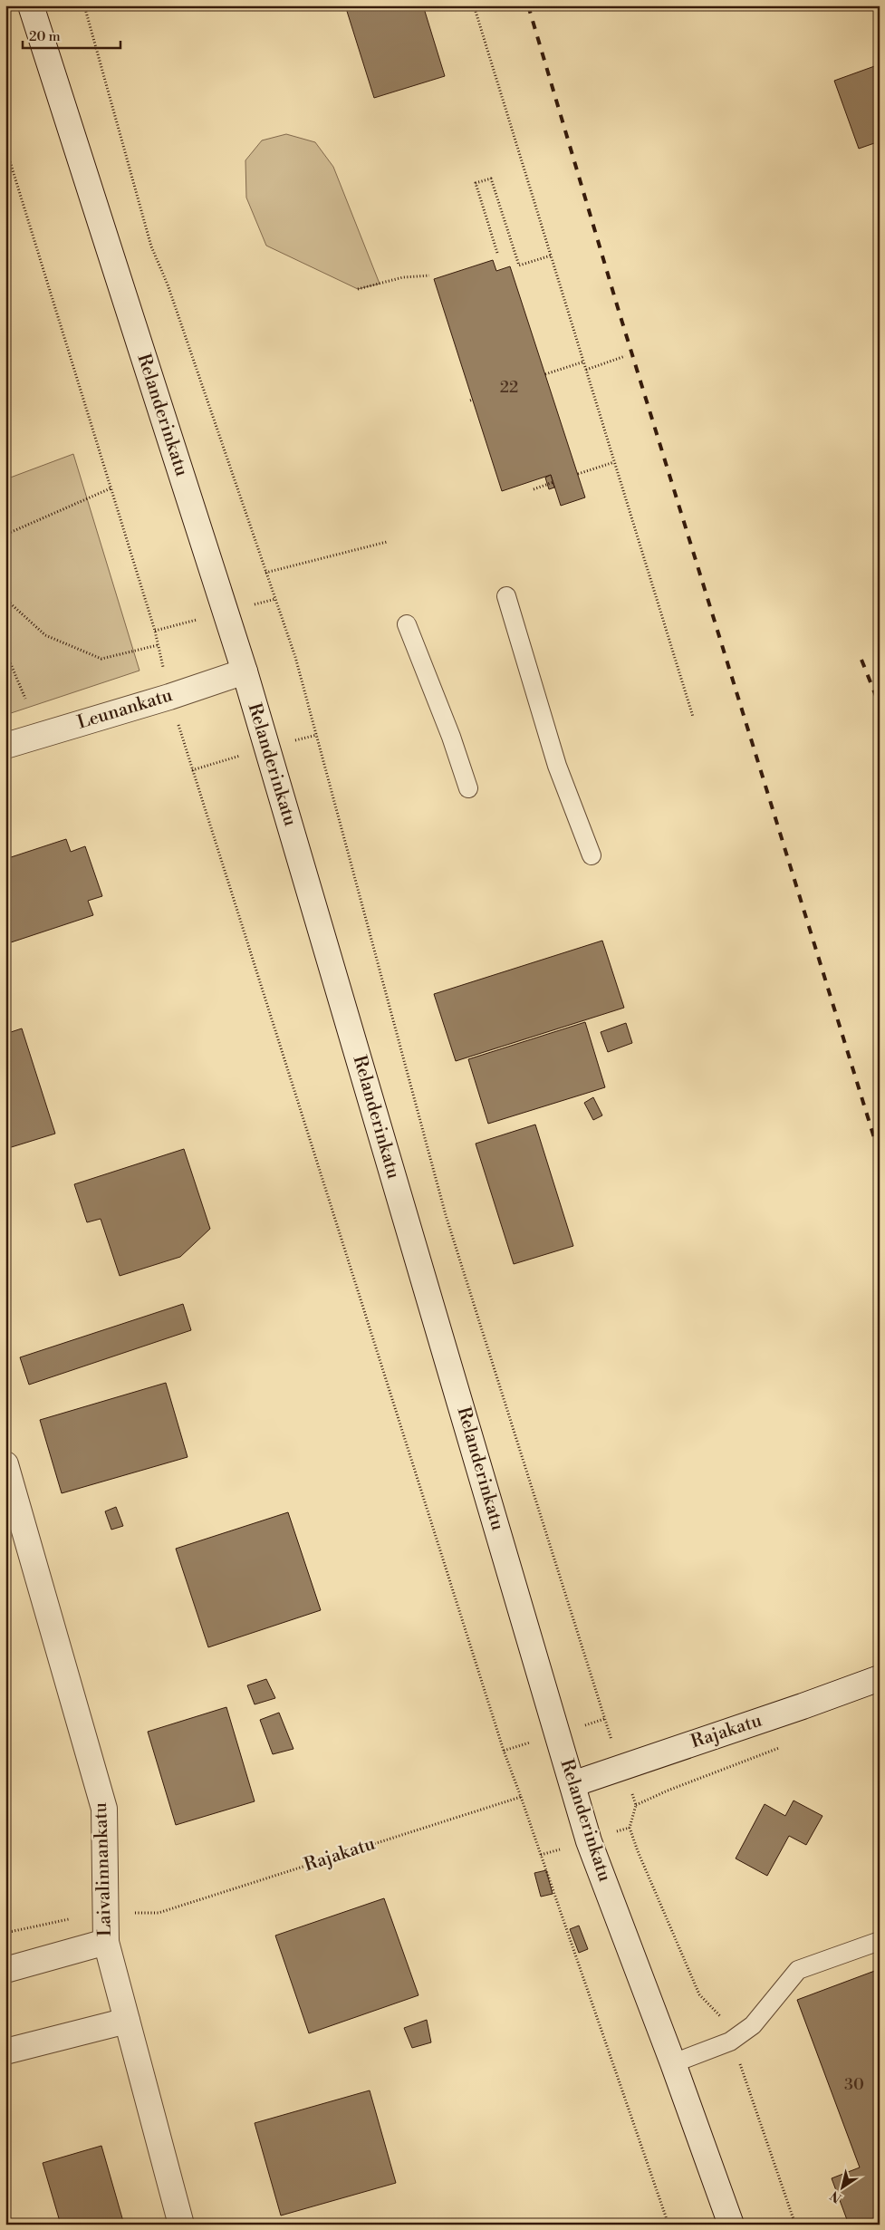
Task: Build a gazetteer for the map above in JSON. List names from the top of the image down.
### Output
{
  "streets": {
    "main road": [
      "Relanderinkatu",
      "Leunankatu",
      "Rajakatu",
      "Laivalinnankatu"
    ]
  },
  "crossings": [
    ["Relanderinkatu", "Leunankatu"],
    ["Relanderinkatu", "Rajakatu"],
    ["Rajakatu", "Laivalinnankatu"]
  ],
  "house_numbers": ["22", "30"],
  "scale_bar": "20 m",
  "north": "bottom left"
}
